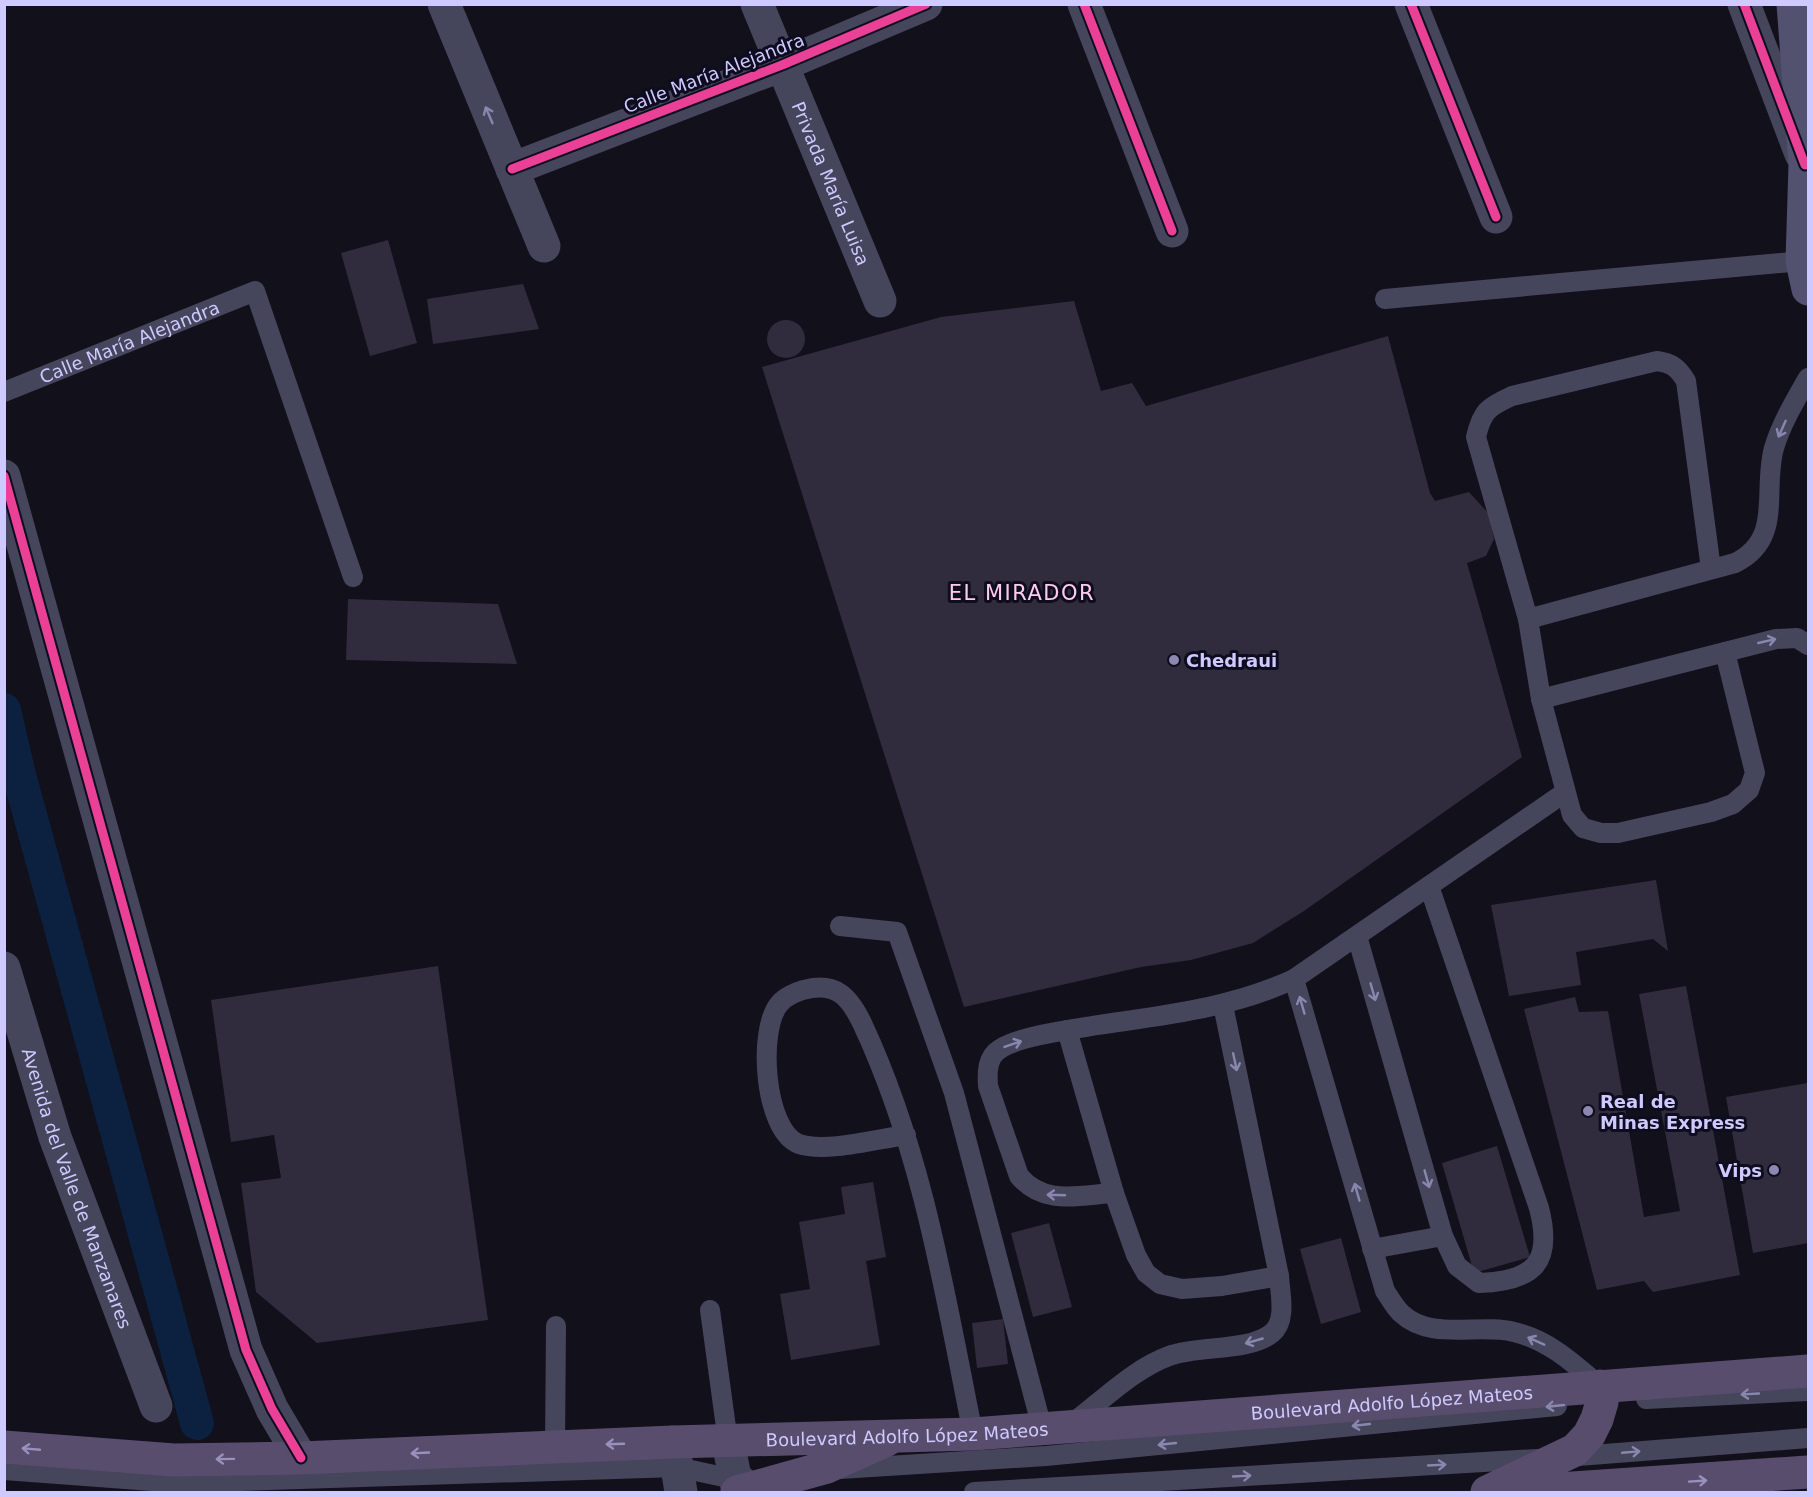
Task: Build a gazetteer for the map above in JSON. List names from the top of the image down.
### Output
{
  "streets": {
    "main road": ["Boulevard Adolfo López Mateos"],
    "street": ["Calle María Alejandra", "Privada María Luisa", "Avenida del Valle de Manzanares"]
  },
  "crossings": [
    ["Calle María Alejandra", "Privada María Luisa"]
  ],
  "one_way": ["Boulevard Adolfo López Mateos"],
  "districts": ["EL MIRADOR"],
  "places": ["Chedraui", "Real de Minas Express", "Vips"]
}
